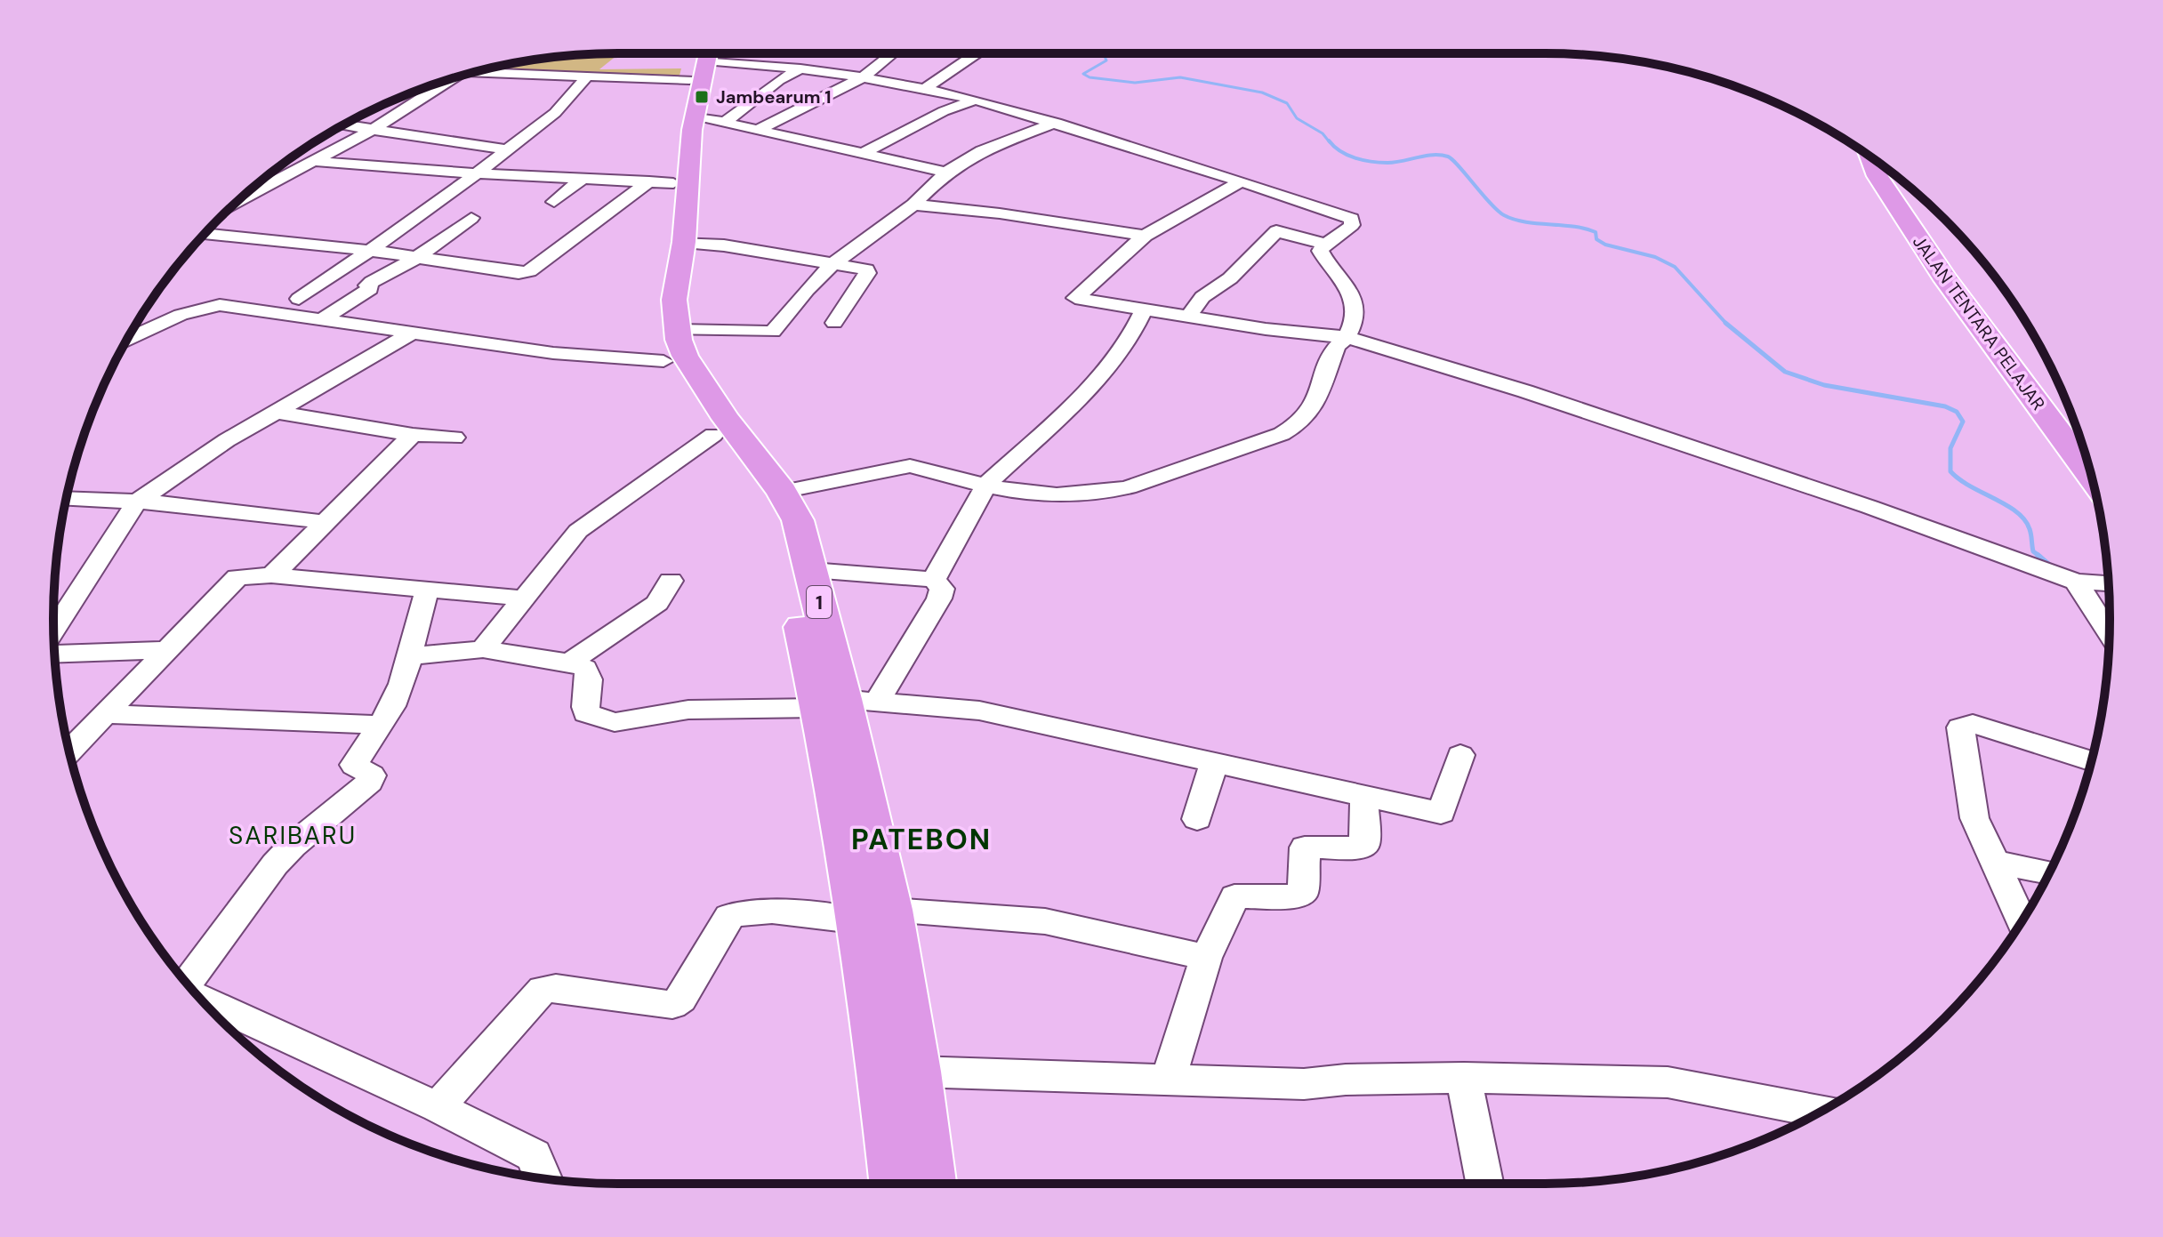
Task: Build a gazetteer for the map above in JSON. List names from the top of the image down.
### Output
{
  "streets": {
    "highway": ["JALAN TENTARA PELAJAR", "1"]
  },
  "districts": ["SARIBARU", "PATEBON"],
  "places": {
    "transit": ["Jambearum 1"]
  }
}
